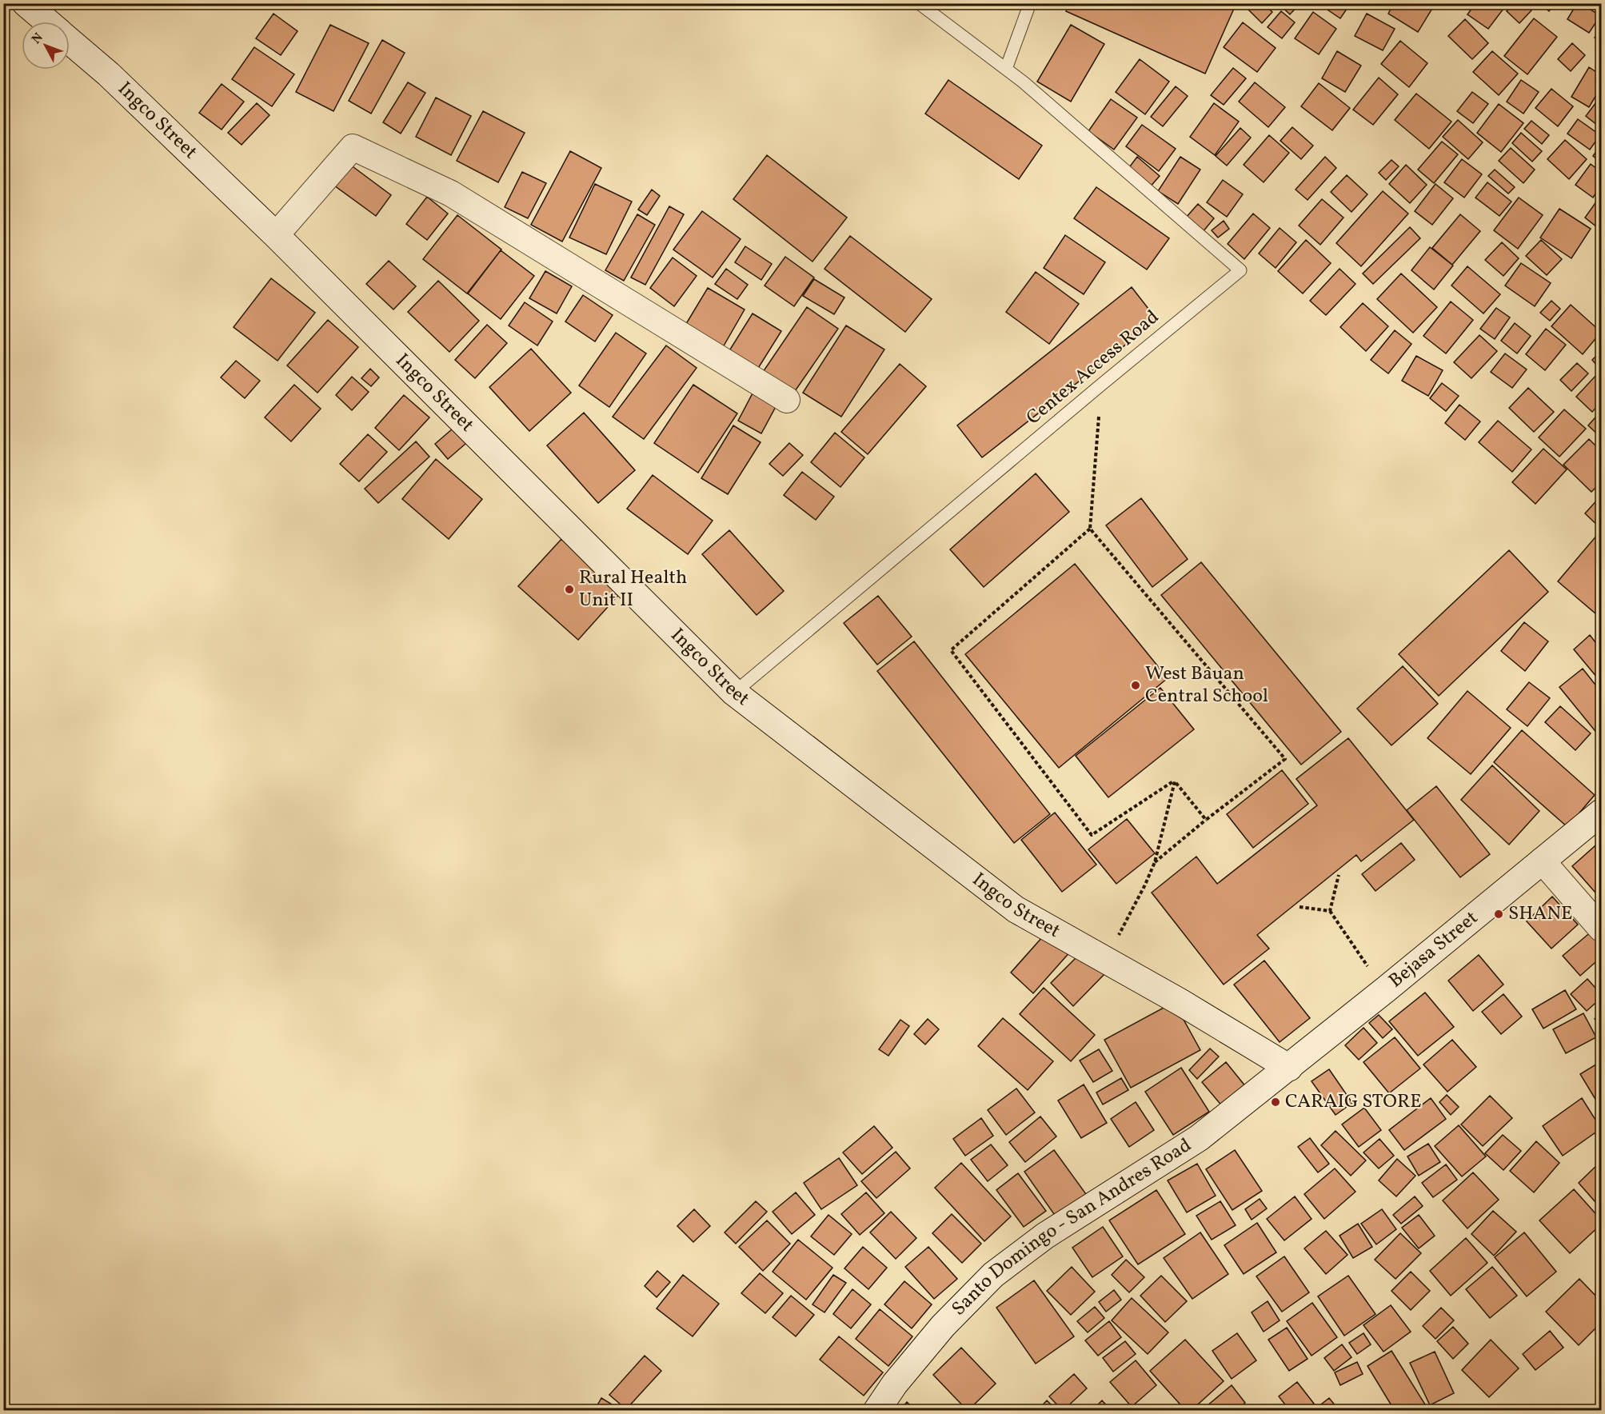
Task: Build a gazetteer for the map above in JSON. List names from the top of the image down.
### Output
{
  "streets": {
    "street": ["Ingco Street", "Bejasa Street", "Santo Domingo - San Andres Road"],
    "lane": ["Centex Access Road"]
  },
  "crossings": [
    ["Ingco Street", "Centex Access Road"],
    ["Ingco Street", "Bejasa Street"],
    ["Ingco Street", "Santo Domingo - San Andres Road"],
    ["Bejasa Street", "Santo Domingo - San Andres Road"]
  ],
  "places": [
    "Rural Health Unit II",
    "West Bauan Central School",
    "SHANE",
    "CARAIG STORE"
  ],
  "north": "top left"
}
